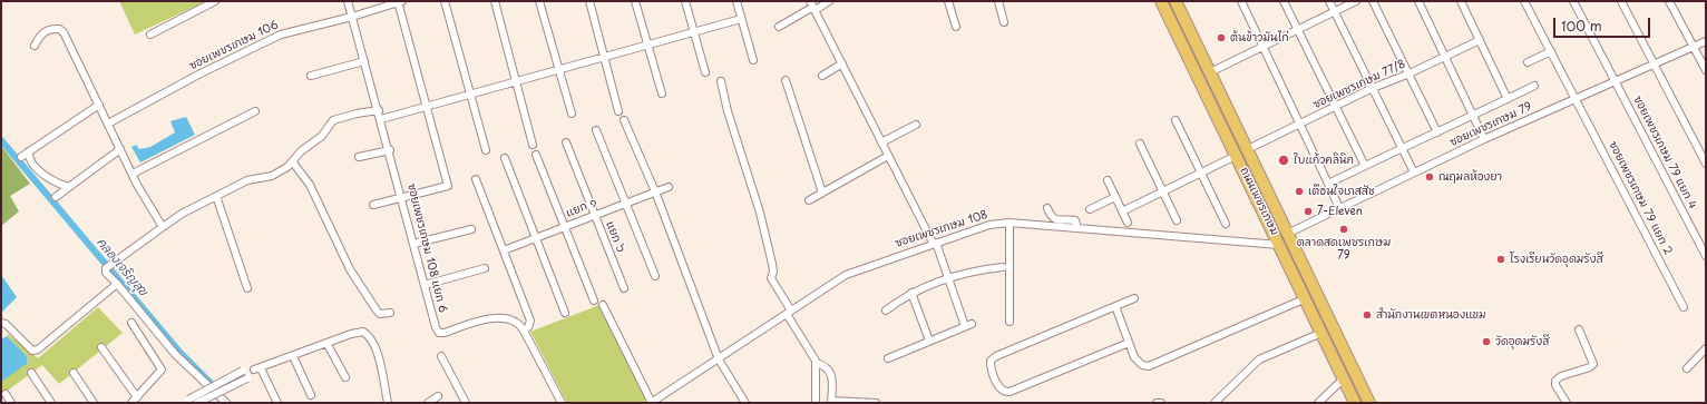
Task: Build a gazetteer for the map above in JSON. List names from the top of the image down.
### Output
{
  "streets": {
    "main road": ["ถนนเพชรเกษม"],
    "street": [
      "ซอยเพชรเกษม 106",
      "ซอยเพชรเกษม 77/8",
      "ซอยเพชรเกษม 79",
      "ซอยเพชรเกษม 79 แยก 4",
      "ซอยเพชรเกษม 79 แยก 2",
      "แยก ๑",
      "ซอยเพชรเกษม 108",
      "แยก ๖",
      "ซอยเพชรเกษม 108 แยก 6"
    ]
  },
  "crossings": [
    ["ซอยเพชรเกษม 106", "ซอยเพชรเกษม 108 แยก 6"],
    ["ซอยเพชรเกษม 77/8", "ถนนเพชรเกษม"],
    ["ซอยเพชรเกษม 79", "ซอยเพชรเกษม 79 แยก 4"],
    ["ซอยเพชรเกษม 79", "ซอยเพชรเกษม 79 แยก 2"],
    ["ซอยเพชรเกษม 79", "ถนนเพชรเกษม"],
    ["ถนนเพชรเกษม", "ซอยเพชรเกษม 108"],
    ["แยก ๑", "แยก ๖"]
  ],
  "water": ["คลองเจริญสุข"],
  "places": [
    "ต้นข้าวมันไก่",
    "ใบแก้วคลินิก",
    "ณฤมลห้องยา",
    "เตือนใจเภสสัช",
    "7-Eleven",
    "ตลาดสดเพชรเกษม 79",
    "โรงเรียนวัดอุดมรังสี",
    "สำนักงานเขตหนองแขม",
    "วัดอุดมรังสี"
  ],
  "scale_bar": "100 m"
}
